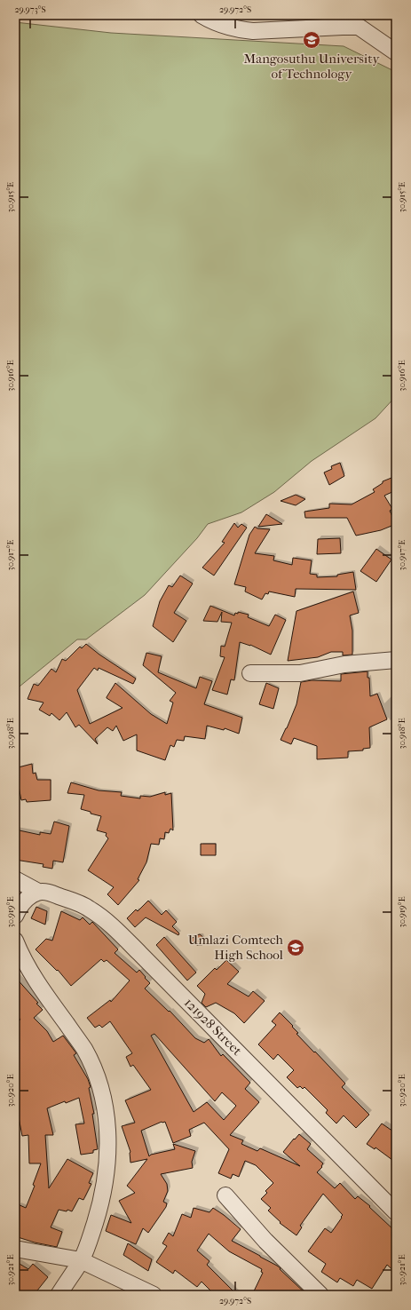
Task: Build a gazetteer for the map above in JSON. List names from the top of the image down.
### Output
{
  "streets": {
    "street": ["121928 Street"]
  },
  "places": {
    "school or university": ["Mangosuthu University of Technology", "Umlazi Comtech High School"]
  },
  "coordinates": [
    "29.973°S",
    "29.972°S",
    "30.915°E",
    "30.916°E",
    "30.917°E",
    "30.918°E",
    "30.919°E",
    "30.920°E",
    "30.921°E"
  ]
}
